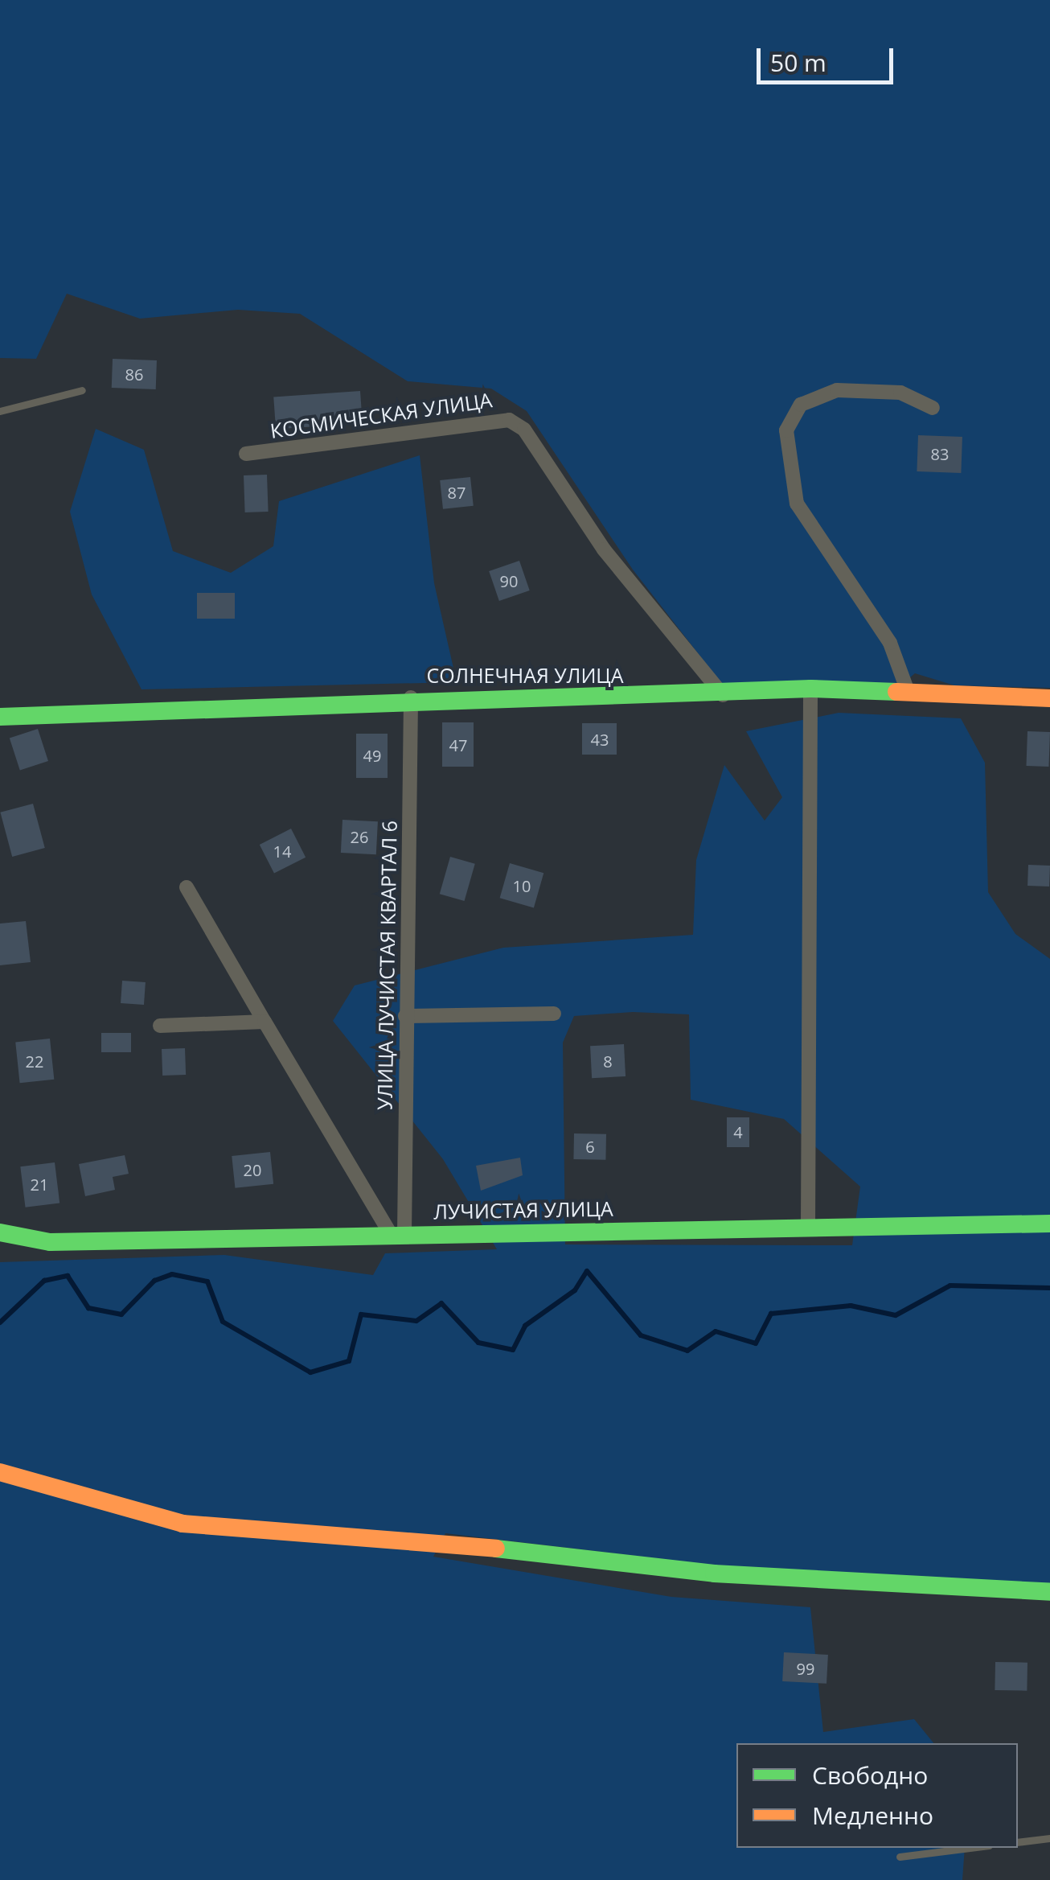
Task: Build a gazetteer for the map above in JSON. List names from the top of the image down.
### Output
{
  "streets": {
    "street": [
      "КОСМИЧЕСКАЯ УЛИЦА",
      "СОЛНЕЧНАЯ УЛИЦА",
      "УЛИЦА ЛУЧИСТАЯ КВАРТАЛ 6",
      "ЛУЧИСТАЯ УЛИЦА"
    ]
  },
  "crossings": [
    ["КОСМИЧЕСКАЯ УЛИЦА", "СОЛНЕЧНАЯ УЛИЦА"],
    ["СОЛНЕЧНАЯ УЛИЦА", "УЛИЦА ЛУЧИСТАЯ КВАРТАЛ 6"],
    ["УЛИЦА ЛУЧИСТАЯ КВАРТАЛ 6", "ЛУЧИСТАЯ УЛИЦА"]
  ],
  "house_numbers": [
    "86",
    "83",
    "87",
    "90",
    "43",
    "47",
    "49",
    "26",
    "14",
    "10",
    "22",
    "8",
    "4",
    "6",
    "20",
    "21",
    "99"
  ],
  "legend": ["Свободно", "Медленно"],
  "scale_bar": "50 m"
}
